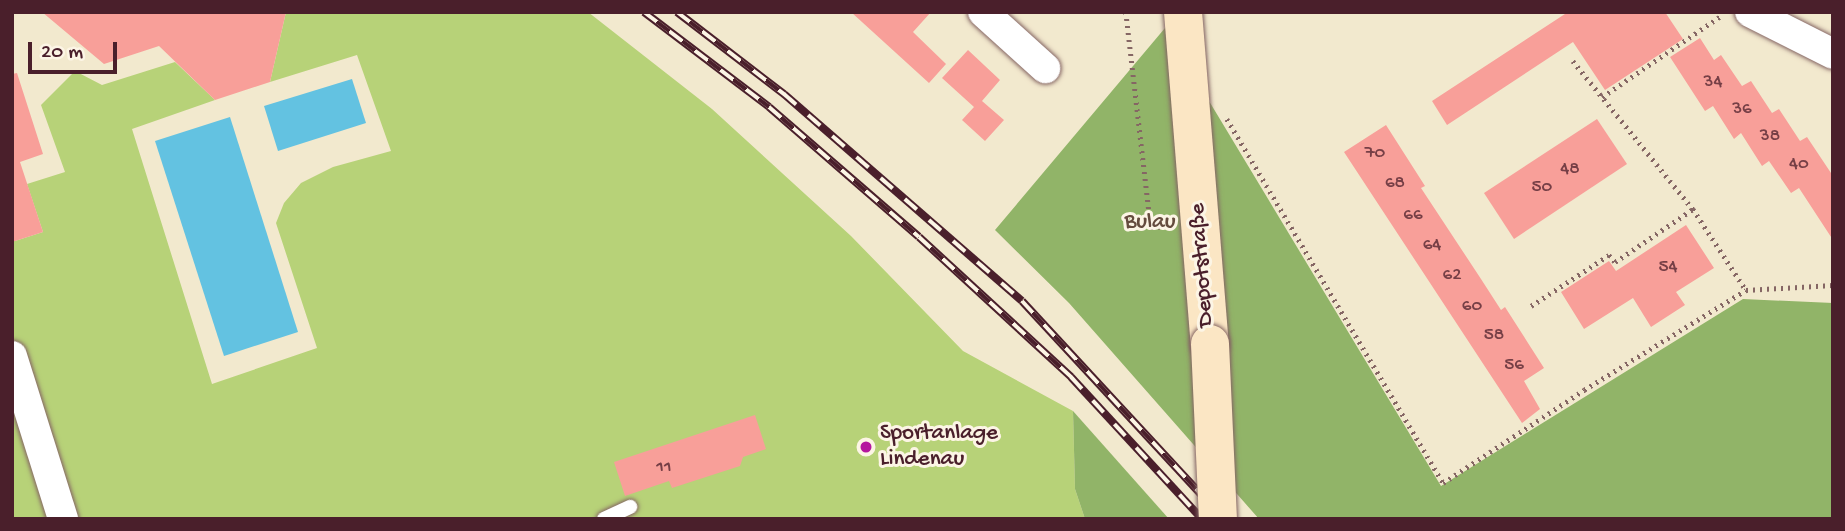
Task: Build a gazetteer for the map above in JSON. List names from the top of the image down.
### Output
{
  "streets": {
    "main road": ["Depotstraße"]
  },
  "parks": ["Bulau"],
  "places": ["Sportanlage Lindenau"],
  "house_numbers": [
    "34",
    "36",
    "38",
    "70",
    "40",
    "48",
    "68",
    "50",
    "66",
    "64",
    "54",
    "62",
    "60",
    "58",
    "56",
    "11"
  ],
  "scale_bar": "20 m"
}
